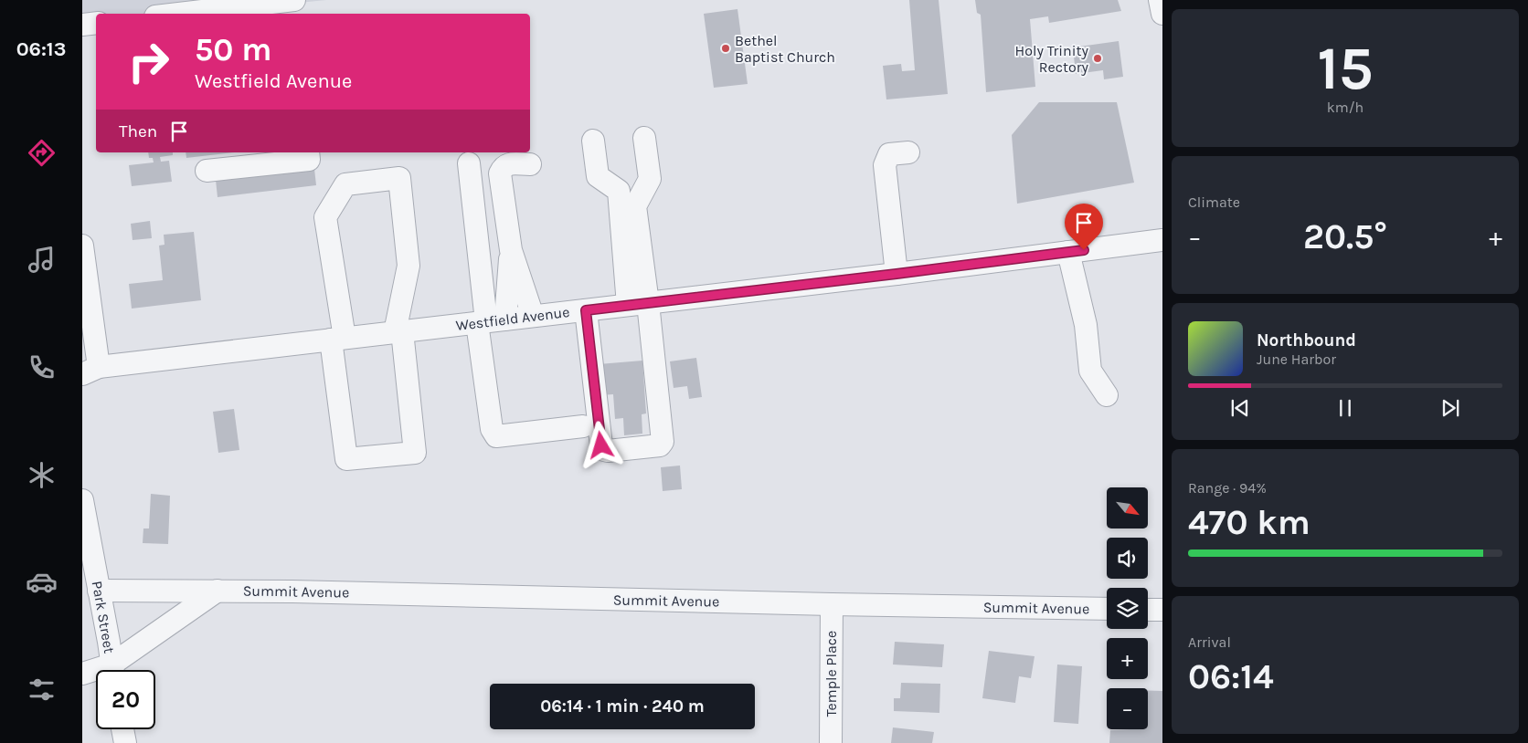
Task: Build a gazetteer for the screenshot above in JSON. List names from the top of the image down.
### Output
{
  "streets": {
    "street": [
      "Westfield Avenue",
      "Summit Avenue",
      "Park Street",
      "Temple Place"
    ]
  },
  "crossings": [
    ["Summit Avenue", "Park Street"],
    ["Summit Avenue", "Temple Place"]
  ],
  "places": ["Bethel Baptist Church", "Holy Trinity Rectory"],
  "north": "bottom right",
  "page": {
    "tabs": "06:13",
    "tile": [
      ["15", "km/h"],
      "Climate",
      ["Range · 94%", "470 km"],
      ["Arrival", "06:14"]
    ],
    "turn": ["50 m", "Westfield Avenue"],
    "then": "Then",
    "heat": ["−", "20.5°", "+"],
    "song": ["Northbound", "June Harbor"],
    "map_buttons": ["+", "−"],
    "limit": "20",
    "trip": "06:14 · 1 min · 240 m"
  }
}
